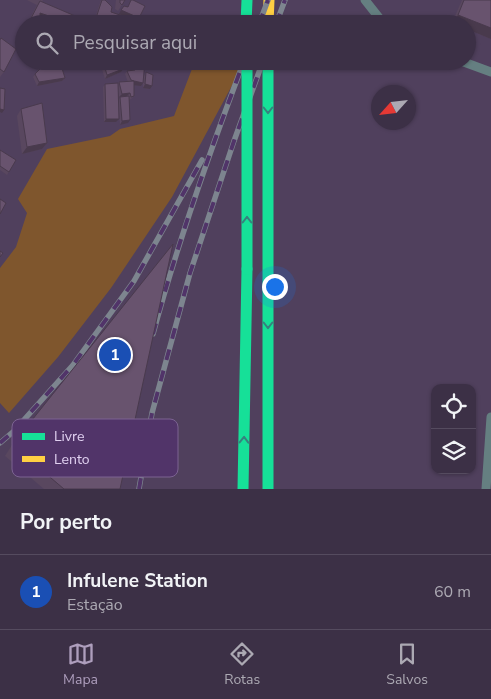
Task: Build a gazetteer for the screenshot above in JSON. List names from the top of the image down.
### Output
{
  "legend": ["Livre", "Lento"],
  "north": "bottom left",
  "page": {
    "search": "Pesquisar aqui",
    "pins": "1",
    "heading": "Por perto",
    "list": [
      {
        "mark": "1",
        "name": "Infulene Station",
        "note": "Estação",
        "value": "60 m"
      }
    ],
    "nav": ["Mapa", "Rotas", "Salvos"]
  }
}
